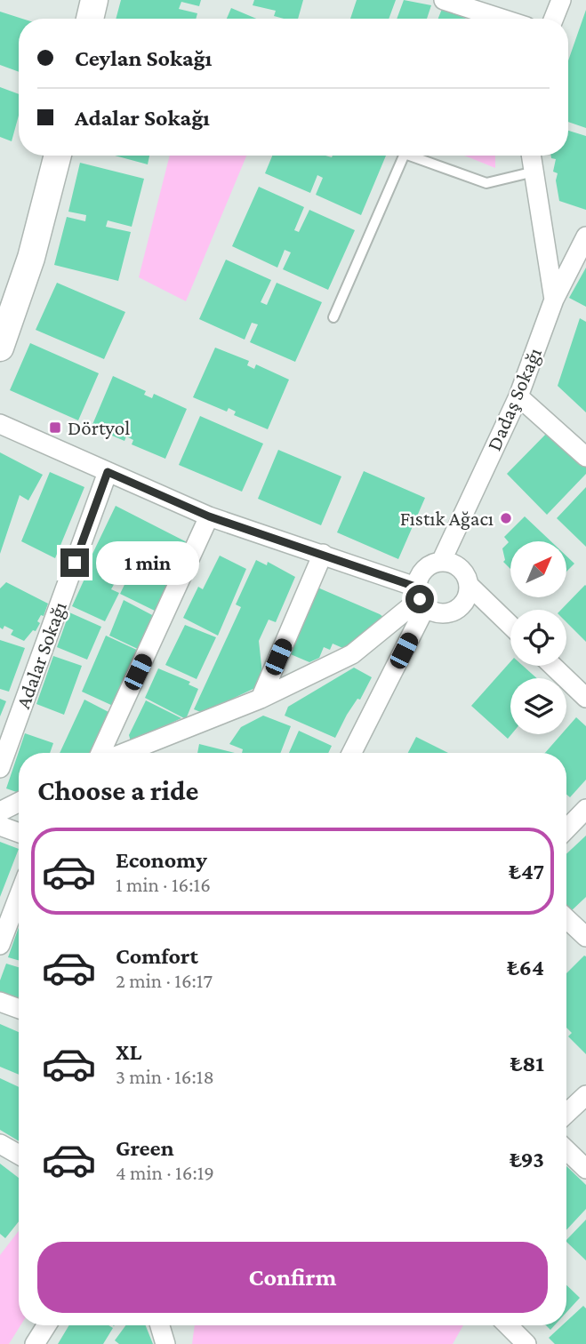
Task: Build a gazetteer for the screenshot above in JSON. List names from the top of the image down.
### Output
{
  "streets": {
    "street": ["Dadaş Sokağı", "Adalar Sokağı"]
  },
  "places": {
    "transit": ["Dörtyol"],
    "other": ["Fıstık Ağacı"]
  },
  "north": "top right",
  "page": {
    "banner": ["Ceylan Sokağı", "Adalar Sokağı"],
    "bubble": "1 min",
    "heading": "Choose a ride",
    "list": [
      {
        "name": "Economy",
        "note": "1 min · 16:16",
        "value": "₺47"
      },
      {
        "name": "Comfort",
        "note": "2 min · 16:17",
        "value": "₺64"
      },
      {
        "name": "XL",
        "note": "3 min · 16:18",
        "value": "₺81"
      },
      {
        "name": "Green",
        "note": "4 min · 16:19",
        "value": "₺93"
      }
    ],
    "buttons": "Confirm"
  }
}
